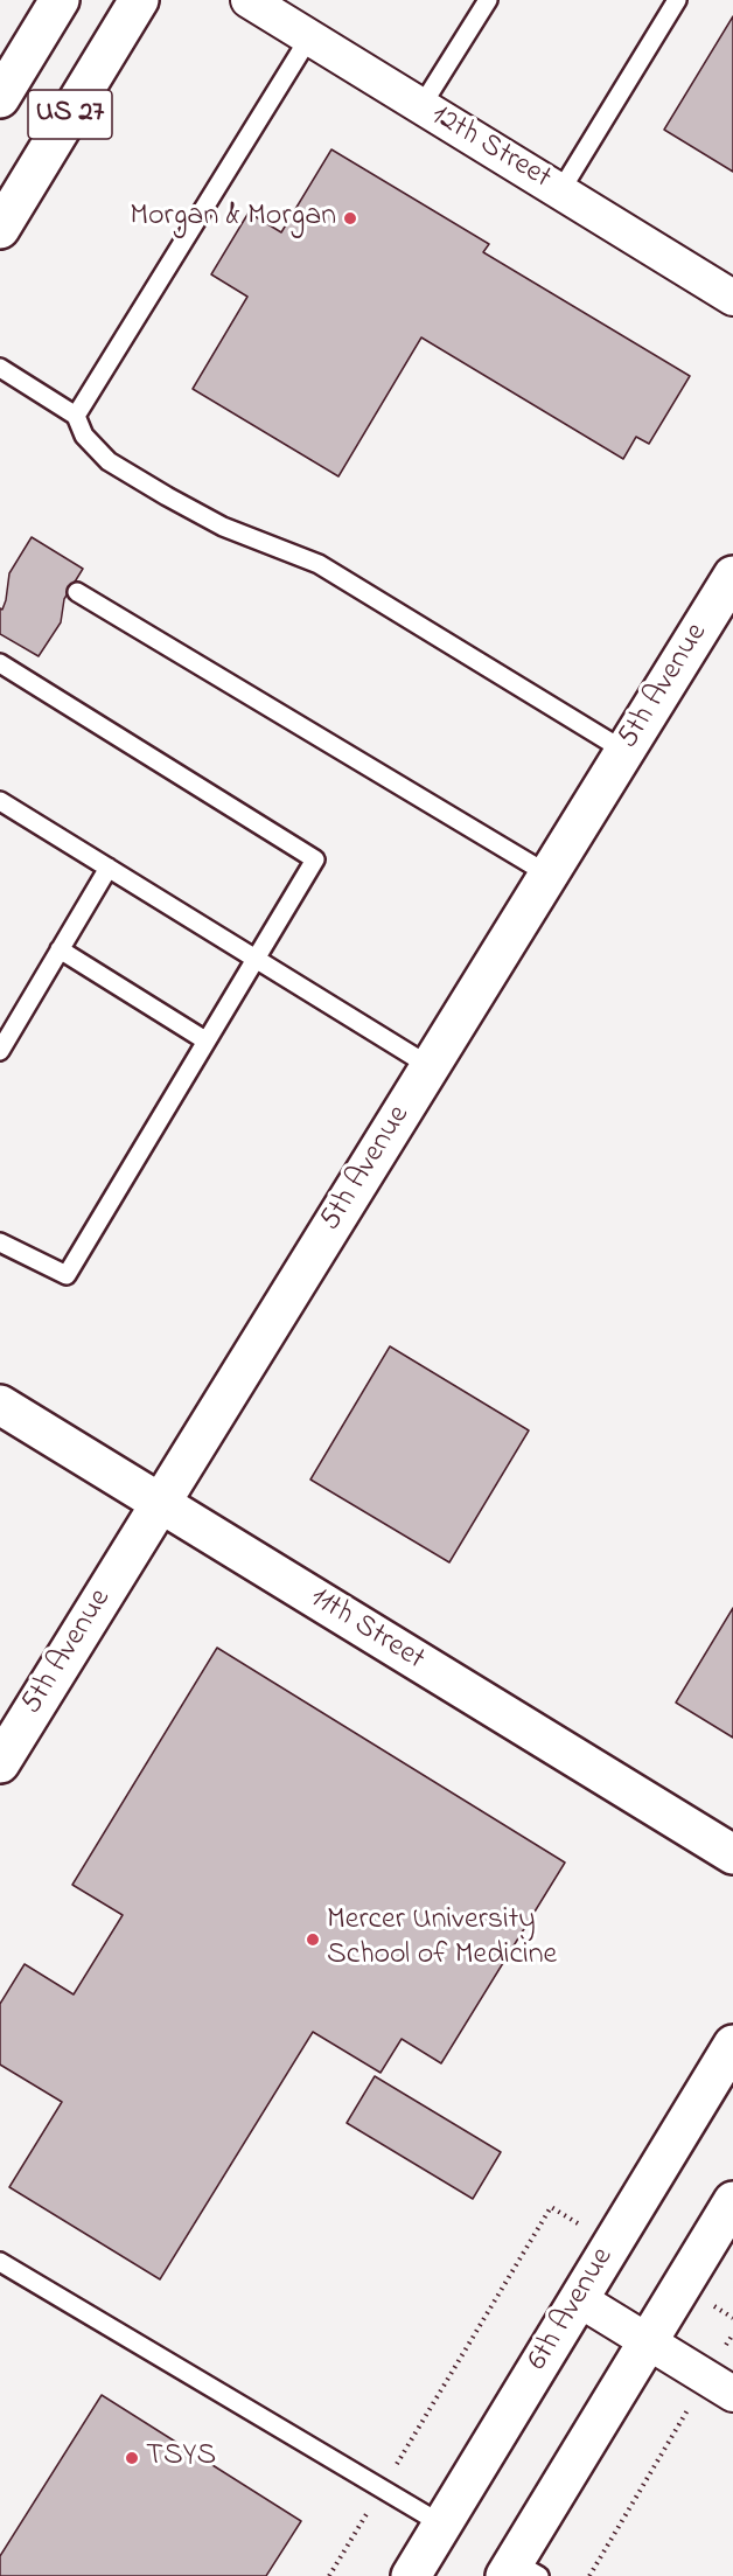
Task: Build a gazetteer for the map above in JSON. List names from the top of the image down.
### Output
{
  "streets": {
    "main road": [
      "US 27",
      "5th Avenue",
      "11th Street",
      "6th Avenue"
    ],
    "street": ["12th Street"]
  },
  "crossings": [
    ["5th Avenue", "11th Street"]
  ],
  "places": ["Morgan & Morgan", "Mercer University School of Medicine", "TSYS"]
}
